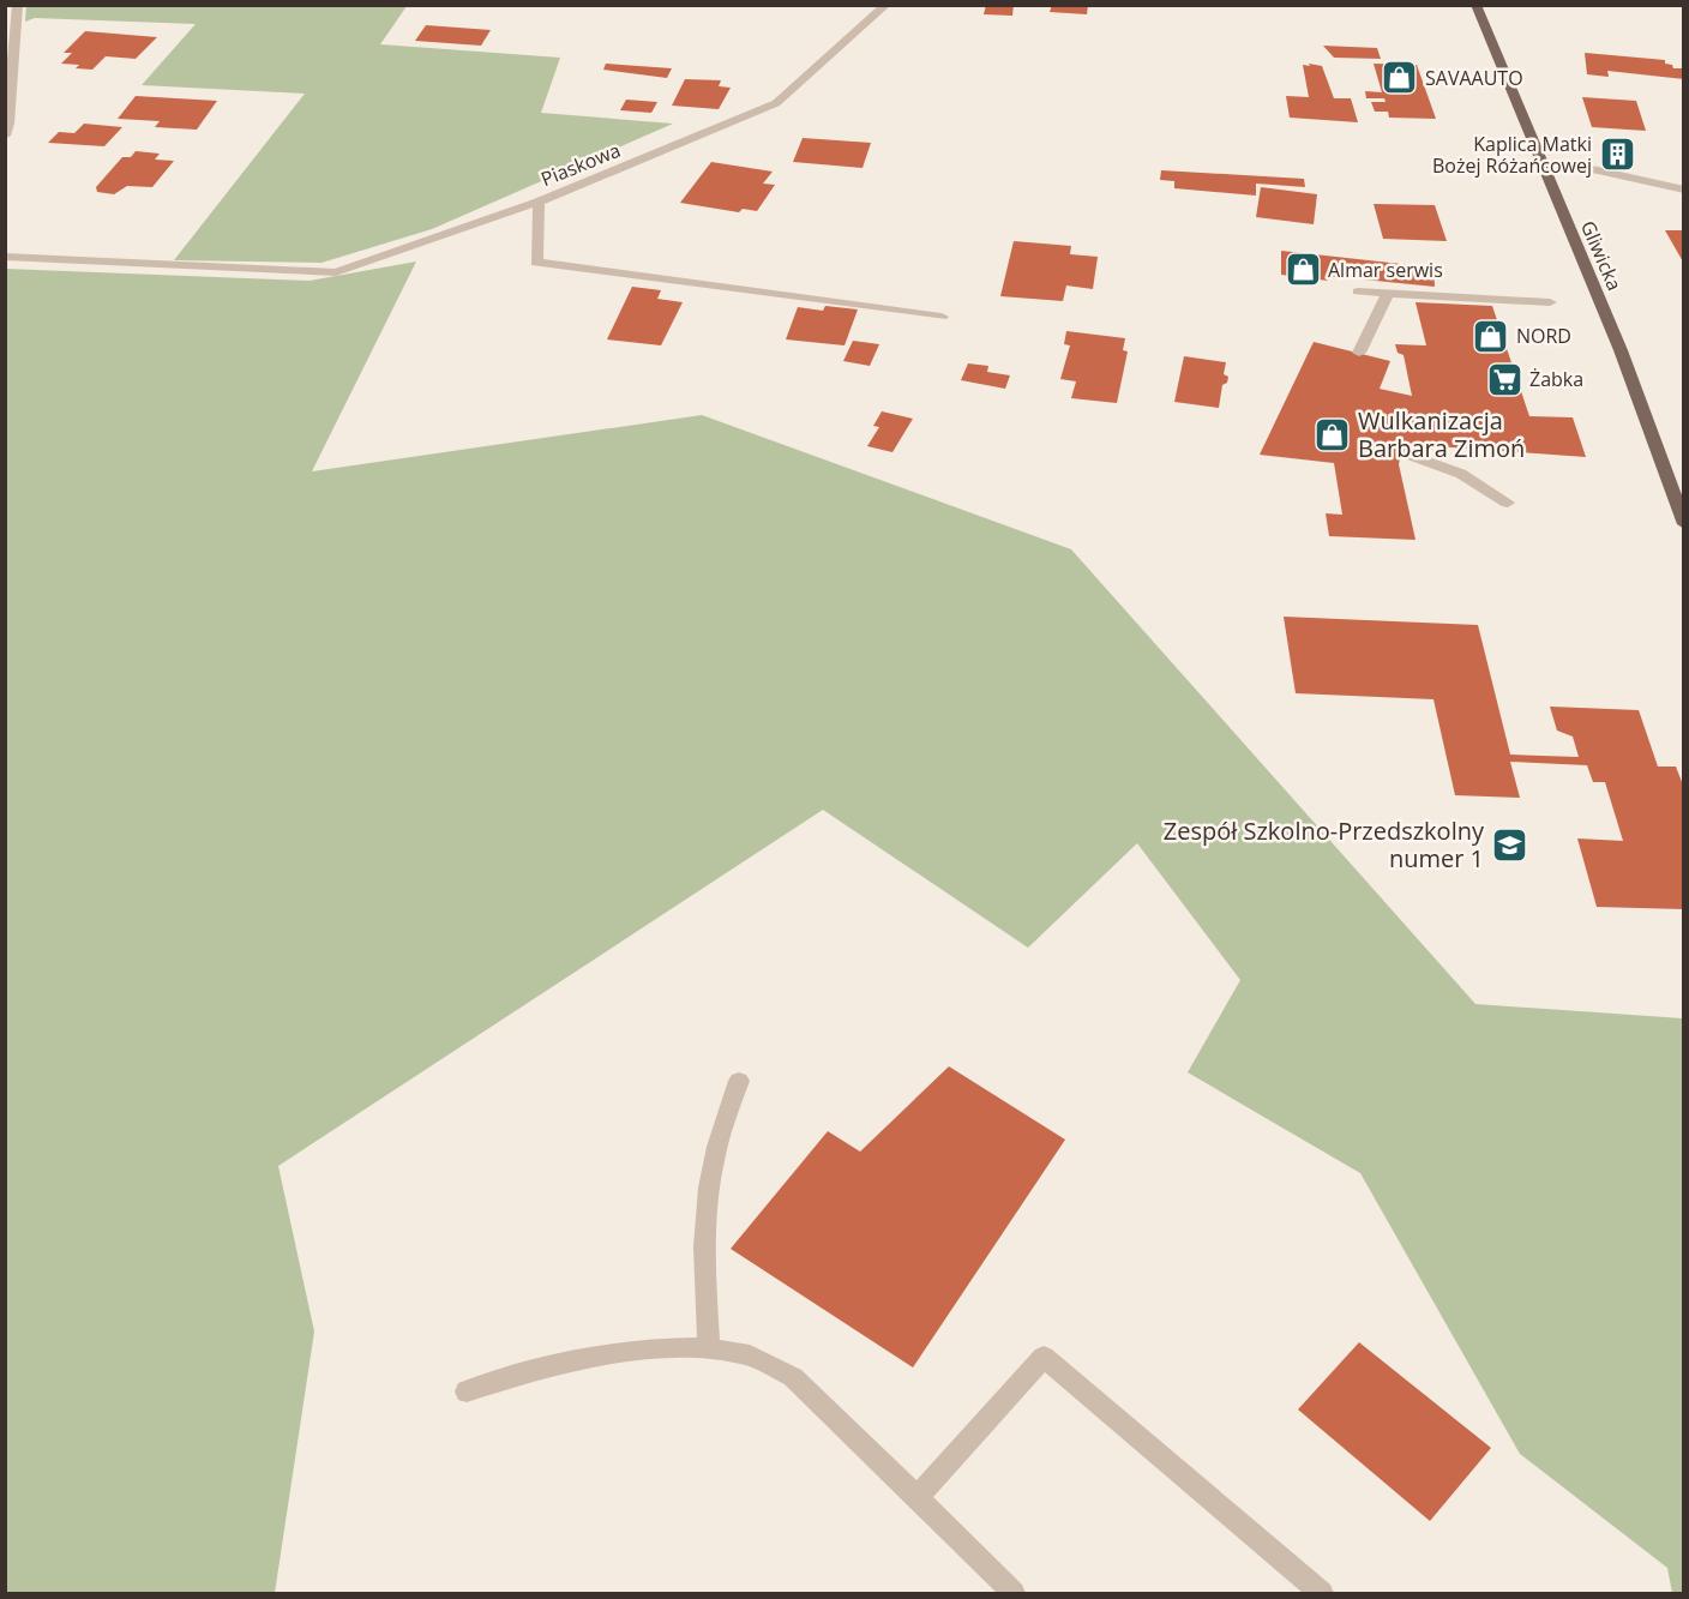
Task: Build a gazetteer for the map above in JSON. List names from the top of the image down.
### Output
{
  "streets": {
    "main road": ["Gliwicka"],
    "street": ["Piaskowa"]
  },
  "places": {
    "shop": [
      "SAVAAUTO",
      "Almar serwis",
      "NORD",
      "Wulkanizacja Barbara Zimoń"
    ],
    "building": ["Kaplica Matki Bożej Różańcowej"],
    "supermarket": ["Żabka"],
    "school or university": ["Zespół Szkolno-Przedszkolny numer 1"]
  }
}
